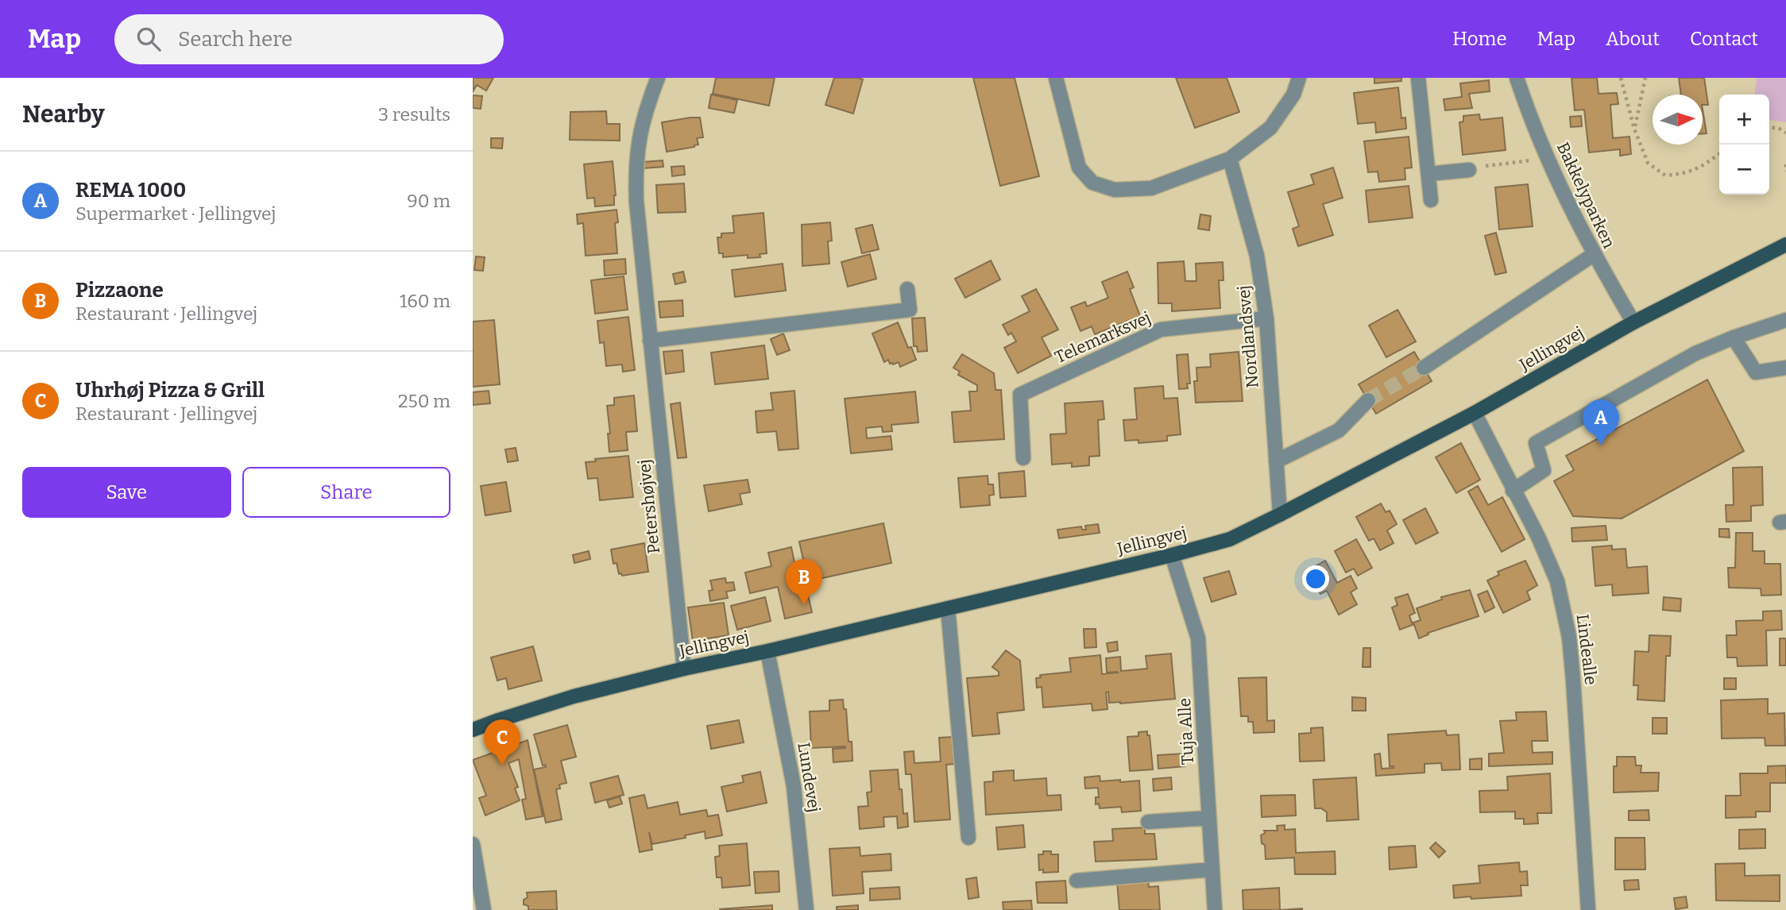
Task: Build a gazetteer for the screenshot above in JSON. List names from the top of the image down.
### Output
{
  "streets": {
    "main road": ["Jellingvej"],
    "street": [
      "Bakkelyparken",
      "Nordlandsvej",
      "Telemarksvej",
      "Petershøjvej",
      "Lindealle",
      "Tuja Alle",
      "Lundevej"
    ]
  },
  "crossings": [
    ["Bakkelyparken", "Jellingvej"],
    ["Nordlandsvej", "Telemarksvej"],
    ["Nordlandsvej", "Jellingvej"],
    ["Jellingvej", "Petershøjvej"],
    ["Jellingvej", "Lindealle"],
    ["Jellingvej", "Tuja Alle"],
    ["Jellingvej", "Lundevej"]
  ],
  "north": "right",
  "page": {
    "header": "Map",
    "search": "Search here",
    "nav": [
      "Home",
      "Map",
      "About",
      "Contact"
    ],
    "heading": ["Nearby", "3 results"],
    "map_buttons": ["+", "−"],
    "list": [
      {
        "mark": "A",
        "name": "REMA 1000",
        "note": "Supermarket · Jellingvej",
        "value": "90 m"
      },
      {
        "mark": "B",
        "name": "Pizzaone",
        "note": "Restaurant · Jellingvej",
        "value": "160 m"
      },
      {
        "mark": "C",
        "name": "Uhrhøj Pizza & Grill",
        "note": "Restaurant · Jellingvej",
        "value": "250 m"
      }
    ],
    "pins": ["A", "B", "C"],
    "buttons": ["Save", "Share"]
  }
}
